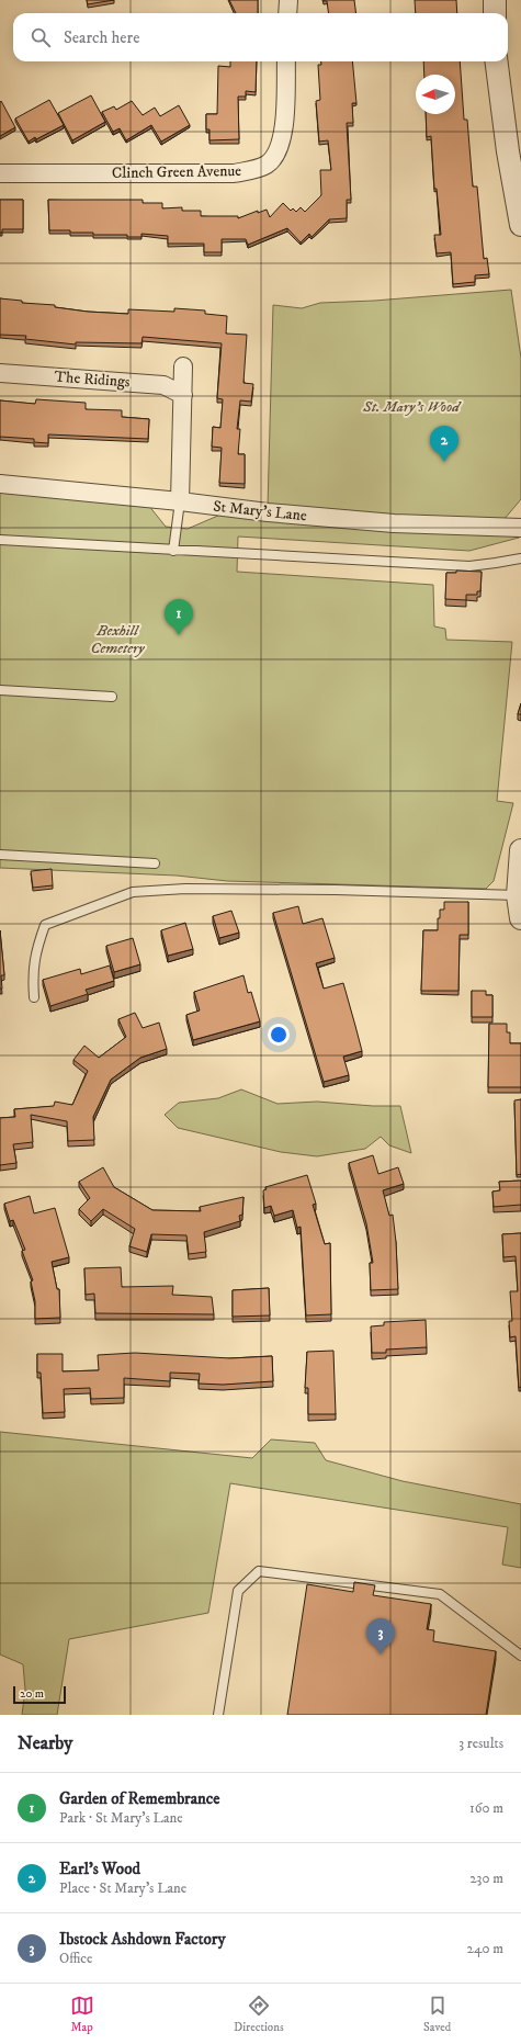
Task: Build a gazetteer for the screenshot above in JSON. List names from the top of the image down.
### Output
{
  "streets": {
    "street": ["Clinch Green Avenue", "The Ridings", "St Mary's Lane"]
  },
  "parks": ["St. Mary's Wood", "Bexhill Cemetery"],
  "scale_bar": "20 m",
  "north": "left",
  "page": {
    "search": "Search here",
    "pins": ["2", "1", "3"],
    "scale": "20 m",
    "heading": ["Nearby", "3 results"],
    "list": [
      {
        "mark": "1",
        "name": "Garden of Remembrance",
        "note": "Park · St Mary's Lane",
        "value": "160 m"
      },
      {
        "mark": "2",
        "name": "Earl's Wood",
        "note": "Place · St Mary's Lane",
        "value": "230 m"
      },
      {
        "mark": "3",
        "name": "Ibstock Ashdown Factory",
        "note": "Office",
        "value": "240 m"
      }
    ],
    "nav": ["Map", "Directions", "Saved"]
  }
}
